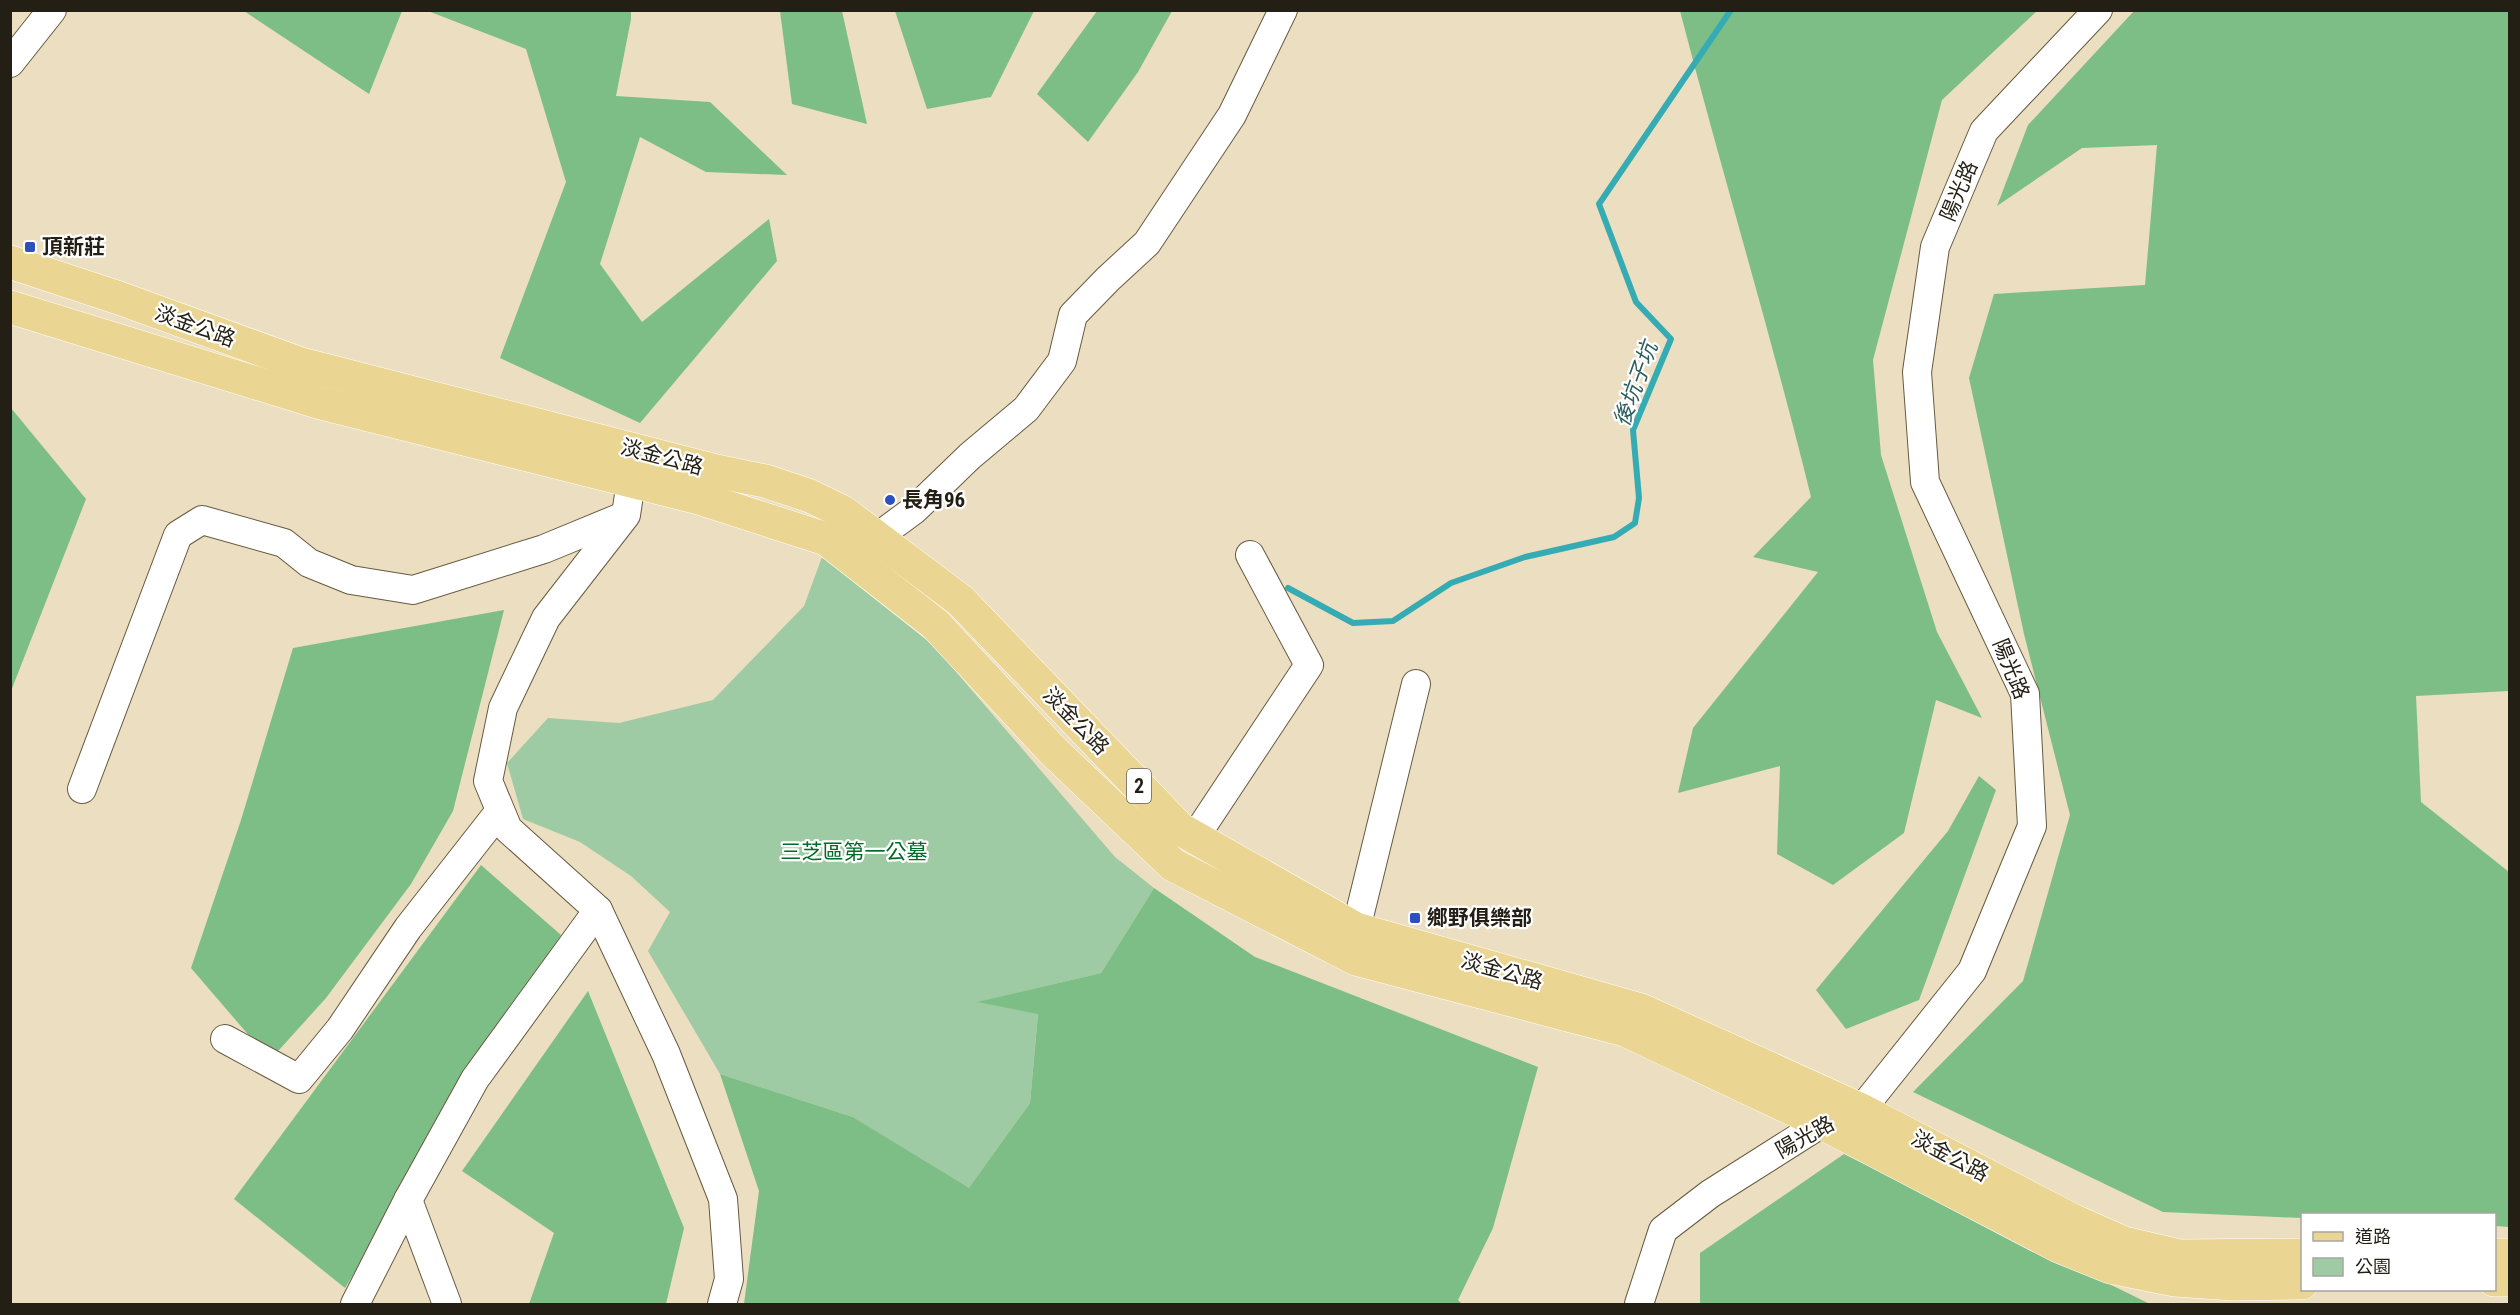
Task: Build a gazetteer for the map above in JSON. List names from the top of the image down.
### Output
{
  "streets": {
    "main road": ["淡金公路", "2"],
    "street": ["陽光路"]
  },
  "crossings": [
    ["陽光路", "淡金公路"]
  ],
  "water": ["後坑子坑"],
  "parks": ["三芝區第一公墓"],
  "places": {
    "transit": ["頂新莊", "鄉野俱樂部"],
    "other": ["長角96"]
  },
  "legend": ["道路", "公園"]
}
